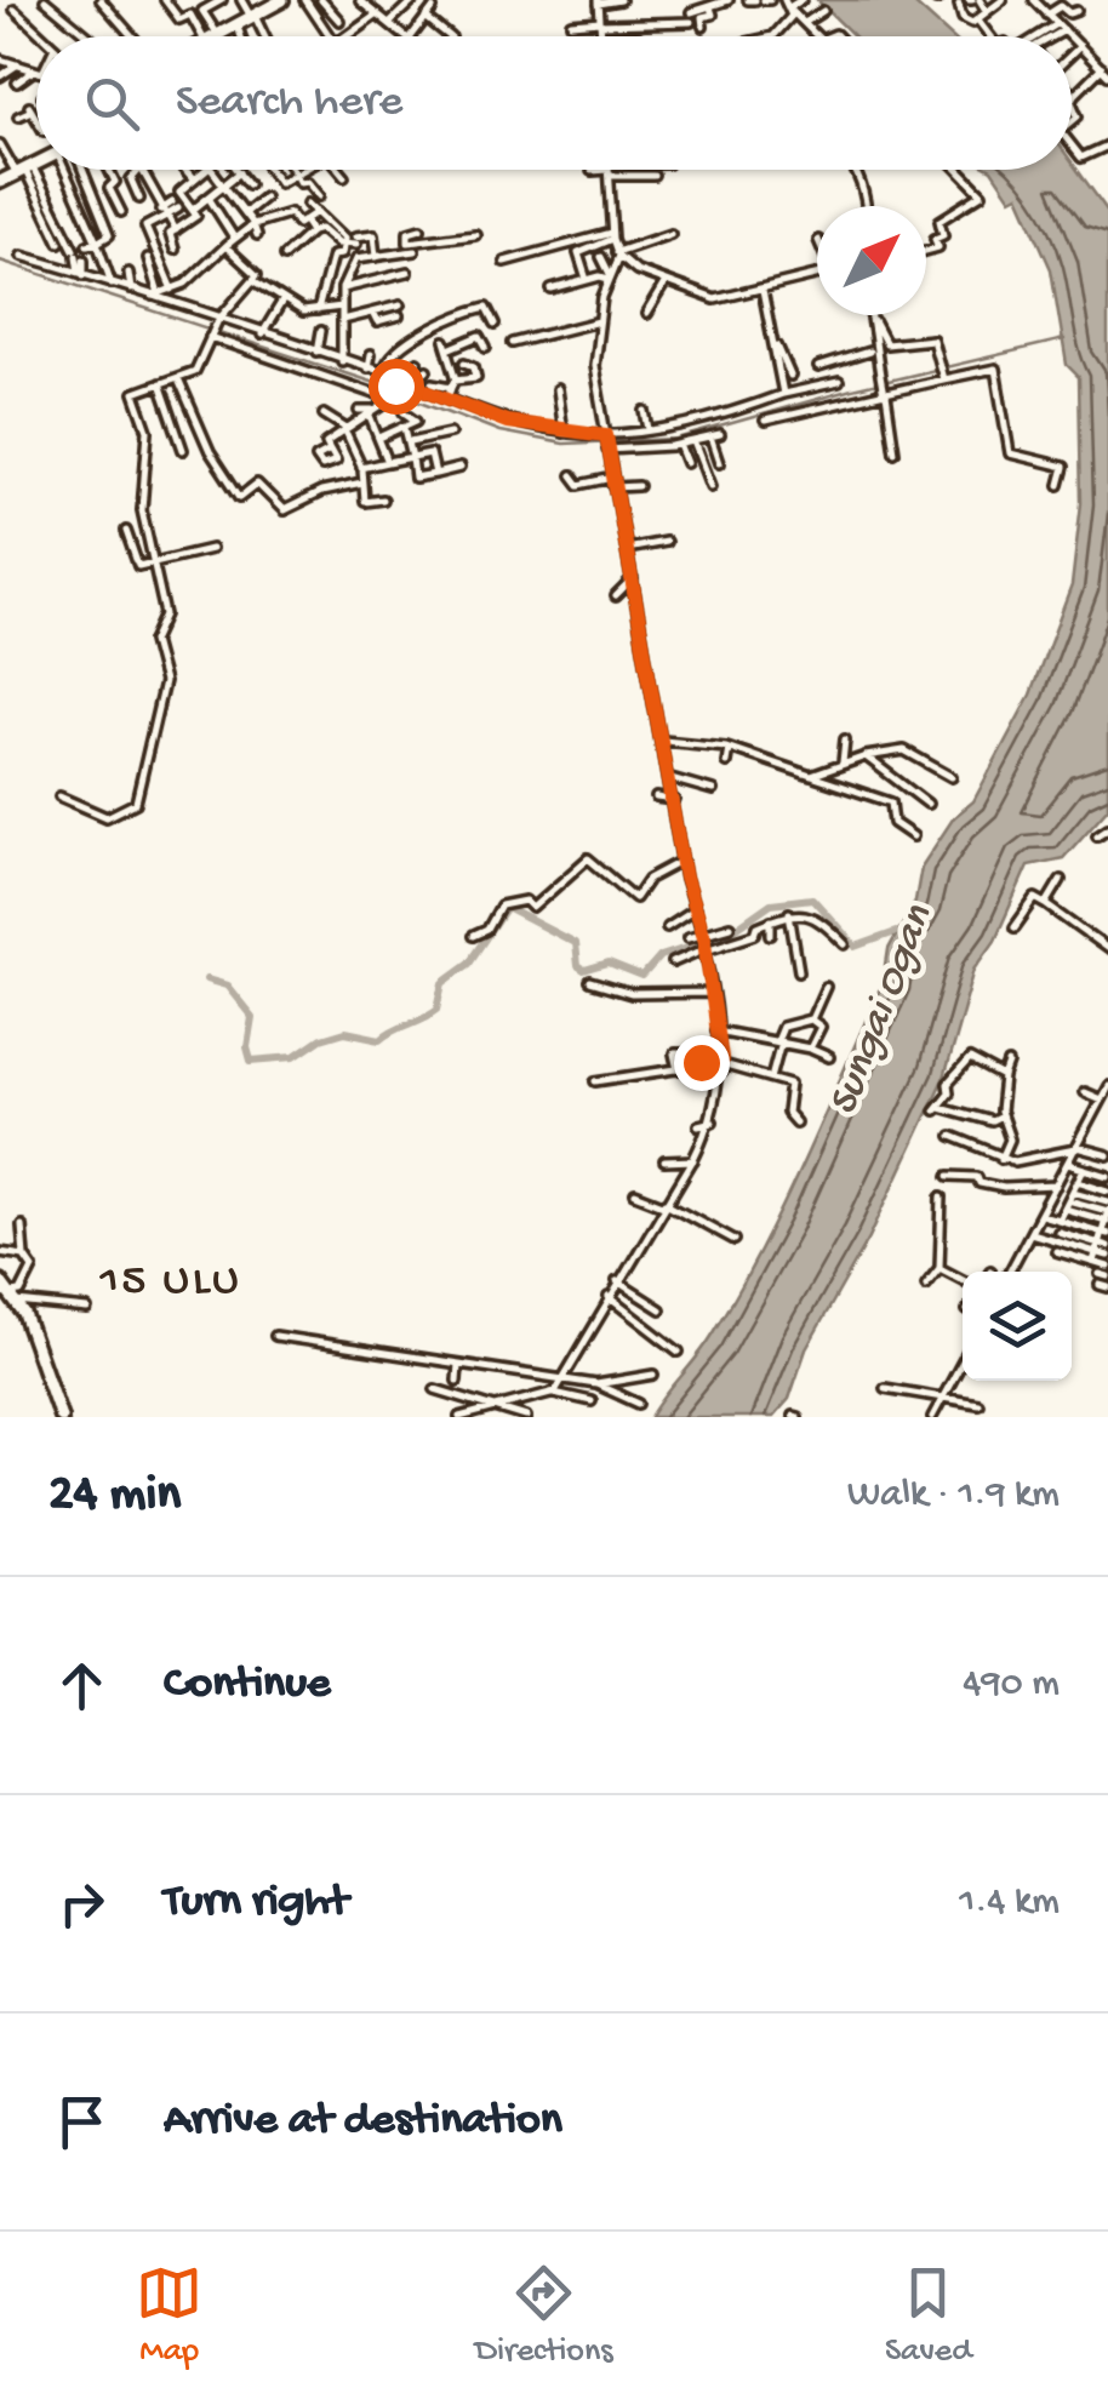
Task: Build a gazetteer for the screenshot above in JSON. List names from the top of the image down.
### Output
{
  "districts": ["15 ULU"],
  "water": ["Sungai Ogan"],
  "north": "top right",
  "page": {
    "search": "Search here",
    "heading": ["24 min", "Walk · 1.9 km"],
    "list": [
      ["Continue", "490 m"],
      ["Turn right", "1.4 km"],
      "Arrive at destination"
    ],
    "nav": ["Map", "Directions", "Saved"]
  }
}
